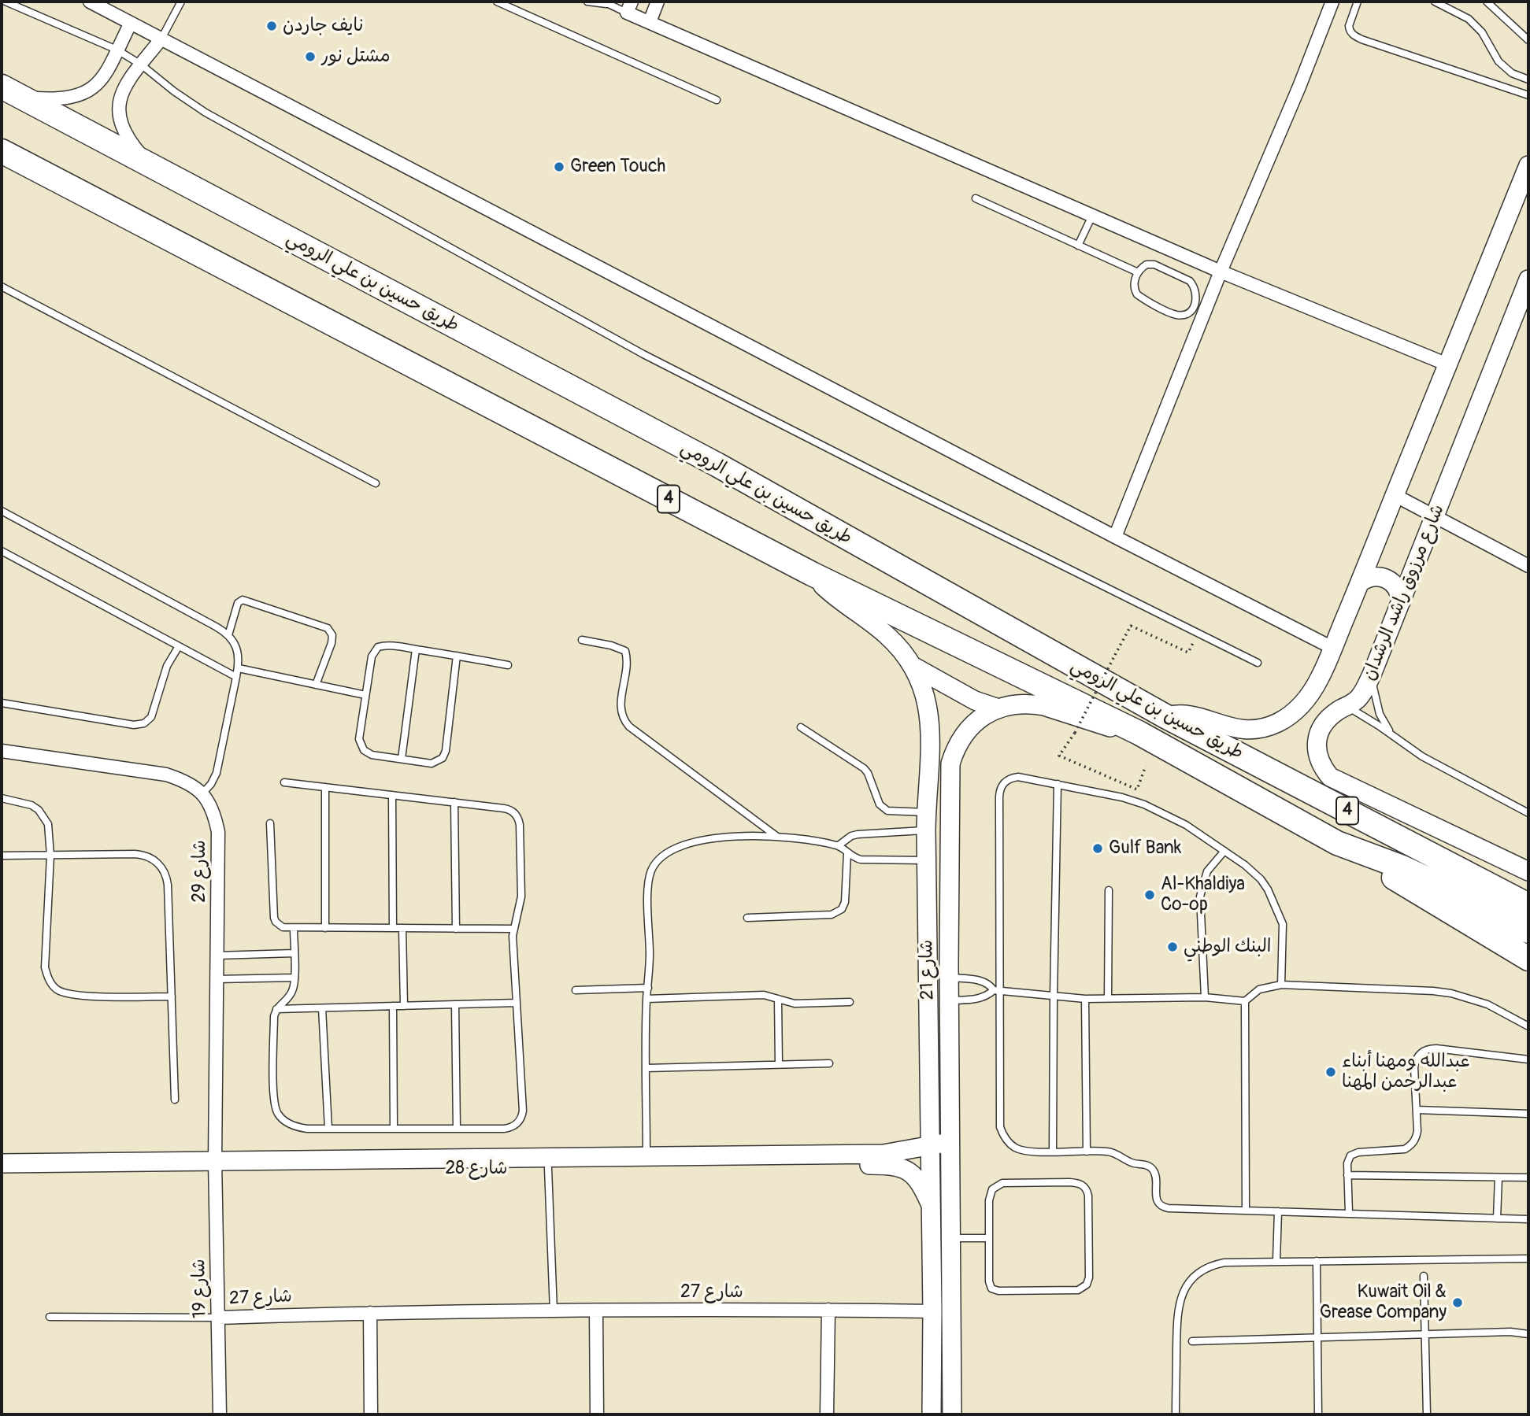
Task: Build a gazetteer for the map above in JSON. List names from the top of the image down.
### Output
{
  "streets": {
    "highway": ["طريق حسين بن علي الرومي", "4"],
    "street": [
      "شارع مرزوق راشد الرشدان",
      "شارع 29",
      "شارع 21",
      "شارع 28",
      "شارع 19",
      "شارع 27"
    ]
  },
  "crossings": [
    ["طريق حسين بن علي الرومي", "شارع 21"],
    ["شارع 29", "شارع 28"],
    ["شارع 29", "شارع 19"],
    ["شارع 21", "شارع 28"],
    ["شارع 21", "شارع 27"],
    ["شارع 28", "شارع 19"],
    ["شارع 19", "شارع 27"]
  ],
  "places": [
    "نايف جاردن",
    "مشتل نور",
    "Green Touch",
    "Gulf Bank",
    "Al-Khaldiya Co-op",
    "البنك الوطني",
    "عبدالله ومهنا أبناء عبدالرحمن المهنا",
    "Kuwait Oil & Grease Company"
  ]
}
